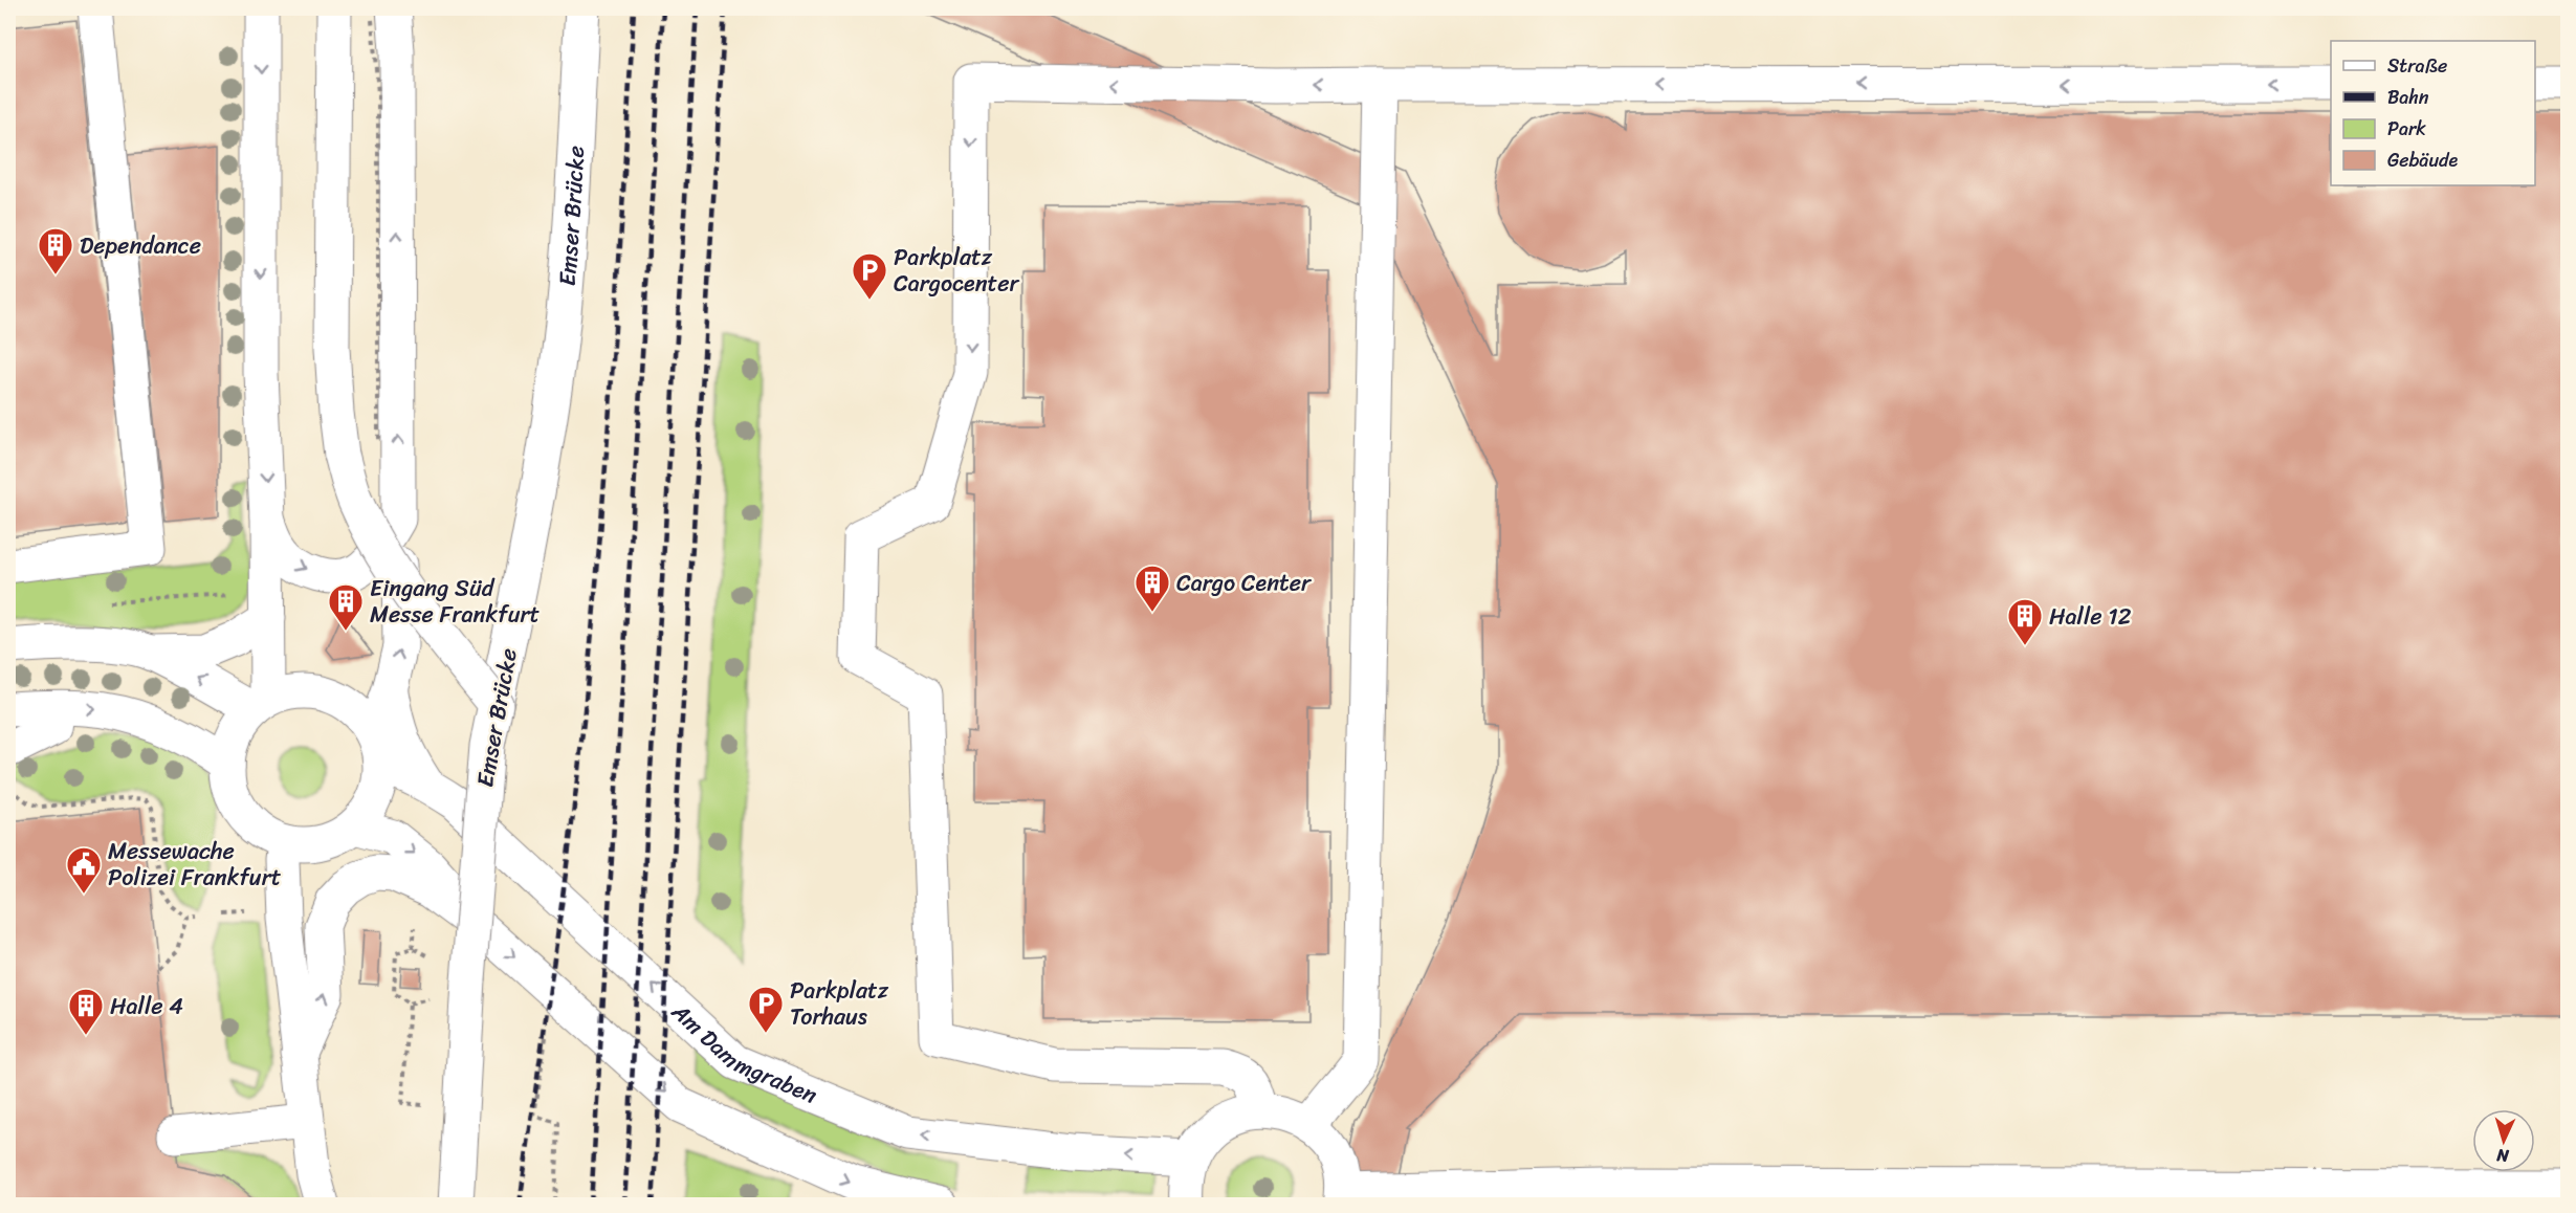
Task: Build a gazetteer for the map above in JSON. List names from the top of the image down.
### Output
{
  "streets": {
    "street": ["Emser Brücke", "Am Dammgraben"]
  },
  "places": {
    "building": [
      "Dependance",
      "Cargo Center",
      "Eingang Süd Messe Frankfurt",
      "Halle 12",
      "Halle 4"
    ],
    "parking": ["Parkplatz Cargocenter", "Parkplatz Torhaus"],
    "public building": ["Messewache Polizei Frankfurt"]
  },
  "legend": [
    "Straße",
    "Bahn",
    "Park",
    "Gebäude"
  ],
  "north": "bottom"
}
